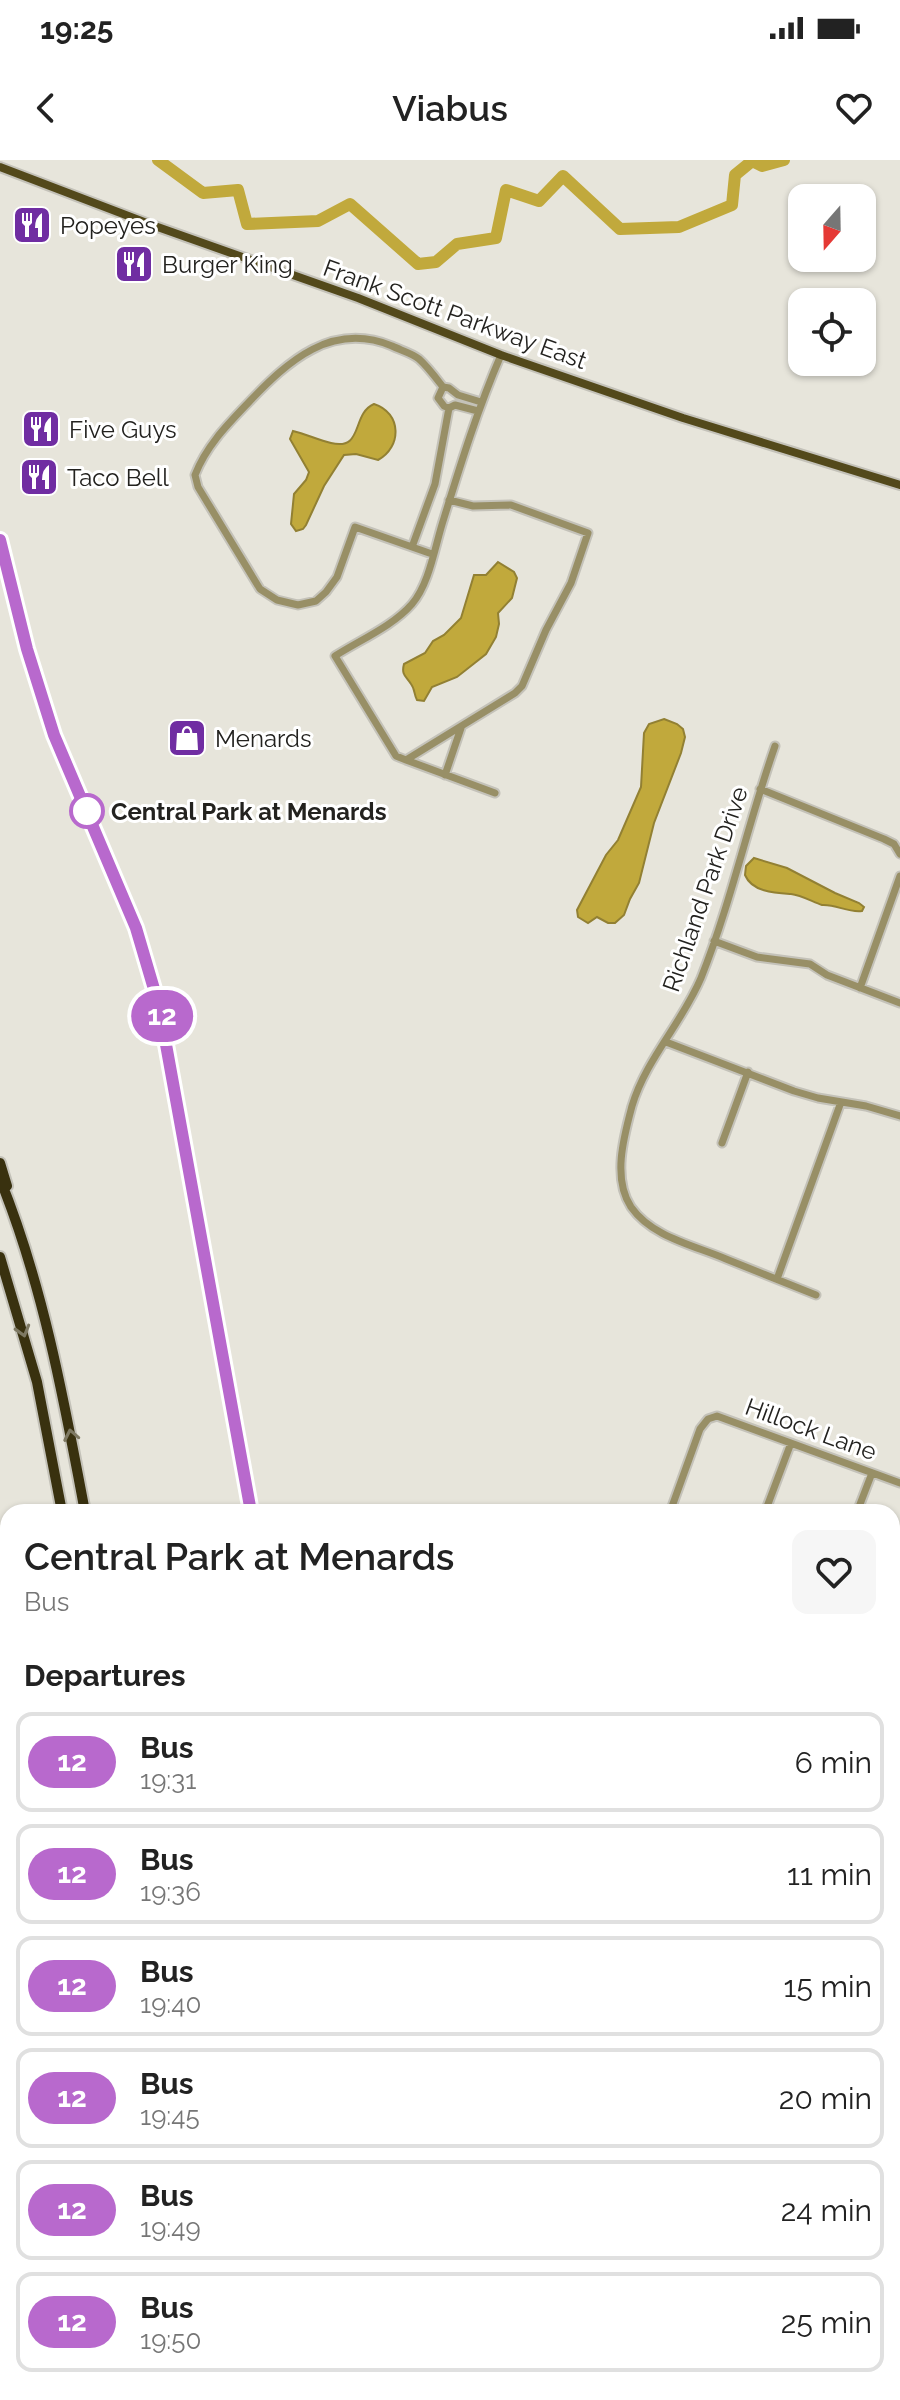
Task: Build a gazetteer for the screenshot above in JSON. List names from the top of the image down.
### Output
{
  "streets": {
    "main road": ["Frank Scott Parkway East"],
    "street": ["Richland Park Drive", "Hillock Lane"]
  },
  "places": {
    "restaurant": [
      "Popeyes",
      "Burger King",
      "Five Guys",
      "Taco Bell"
    ],
    "shop": ["Menards"],
    "other": ["Central Park at Menards"]
  },
  "lines": ["bus line 12"],
  "north": "bottom",
  "page": {
    "status": "19:25",
    "header": "Viabus",
    "on_map": "12",
    "heading": [
      ["Central Park at Menards", "Bus"],
      "Departures"
    ],
    "list": [
      {
        "mark": "12",
        "name": "Bus",
        "note": "19:31",
        "value": "6 min"
      },
      {
        "mark": "12",
        "name": "Bus",
        "note": "19:36",
        "value": "11 min"
      },
      {
        "mark": "12",
        "name": "Bus",
        "note": "19:40",
        "value": "15 min"
      },
      {
        "mark": "12",
        "name": "Bus",
        "note": "19:45",
        "value": "20 min"
      },
      {
        "mark": "12",
        "name": "Bus",
        "note": "19:49",
        "value": "24 min"
      },
      {
        "mark": "12",
        "name": "Bus",
        "note": "19:50",
        "value": "25 min"
      }
    ]
  }
}
